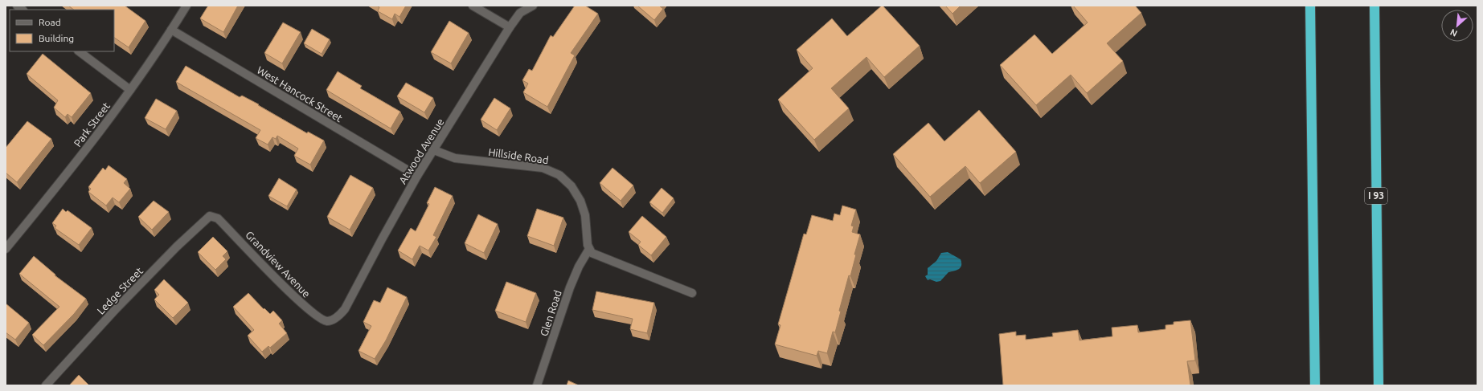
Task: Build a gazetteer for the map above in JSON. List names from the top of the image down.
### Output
{
  "streets": {
    "highway": ["I 93"],
    "street": [
      "West Hancock Street",
      "Park Street",
      "Atwood Avenue",
      "Hillside Road",
      "Grandview Avenue",
      "Ledge Street",
      "Glen Road"
    ]
  },
  "crossings": [
    ["West Hancock Street", "Park Street"],
    ["West Hancock Street", "Atwood Avenue"],
    ["Atwood Avenue", "Hillside Road"],
    ["Atwood Avenue", "Grandview Avenue"],
    ["Hillside Road", "Glen Road"],
    ["Grandview Avenue", "Ledge Street"]
  ],
  "legend": ["Road", "Building"],
  "north": "bottom left"
}
